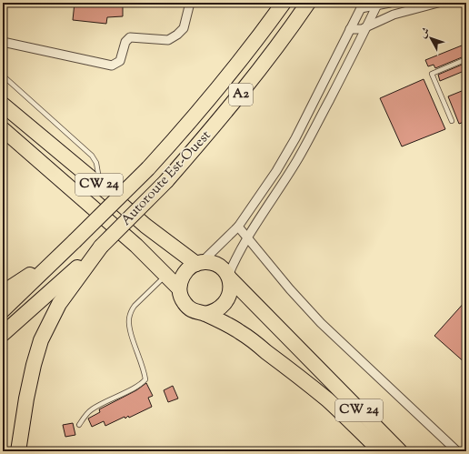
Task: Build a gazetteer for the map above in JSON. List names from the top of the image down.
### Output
{
  "streets": {
    "highway": ["A2", "Autoroute Est-Ouest", "CW 24"]
  },
  "north": "top left"
}
